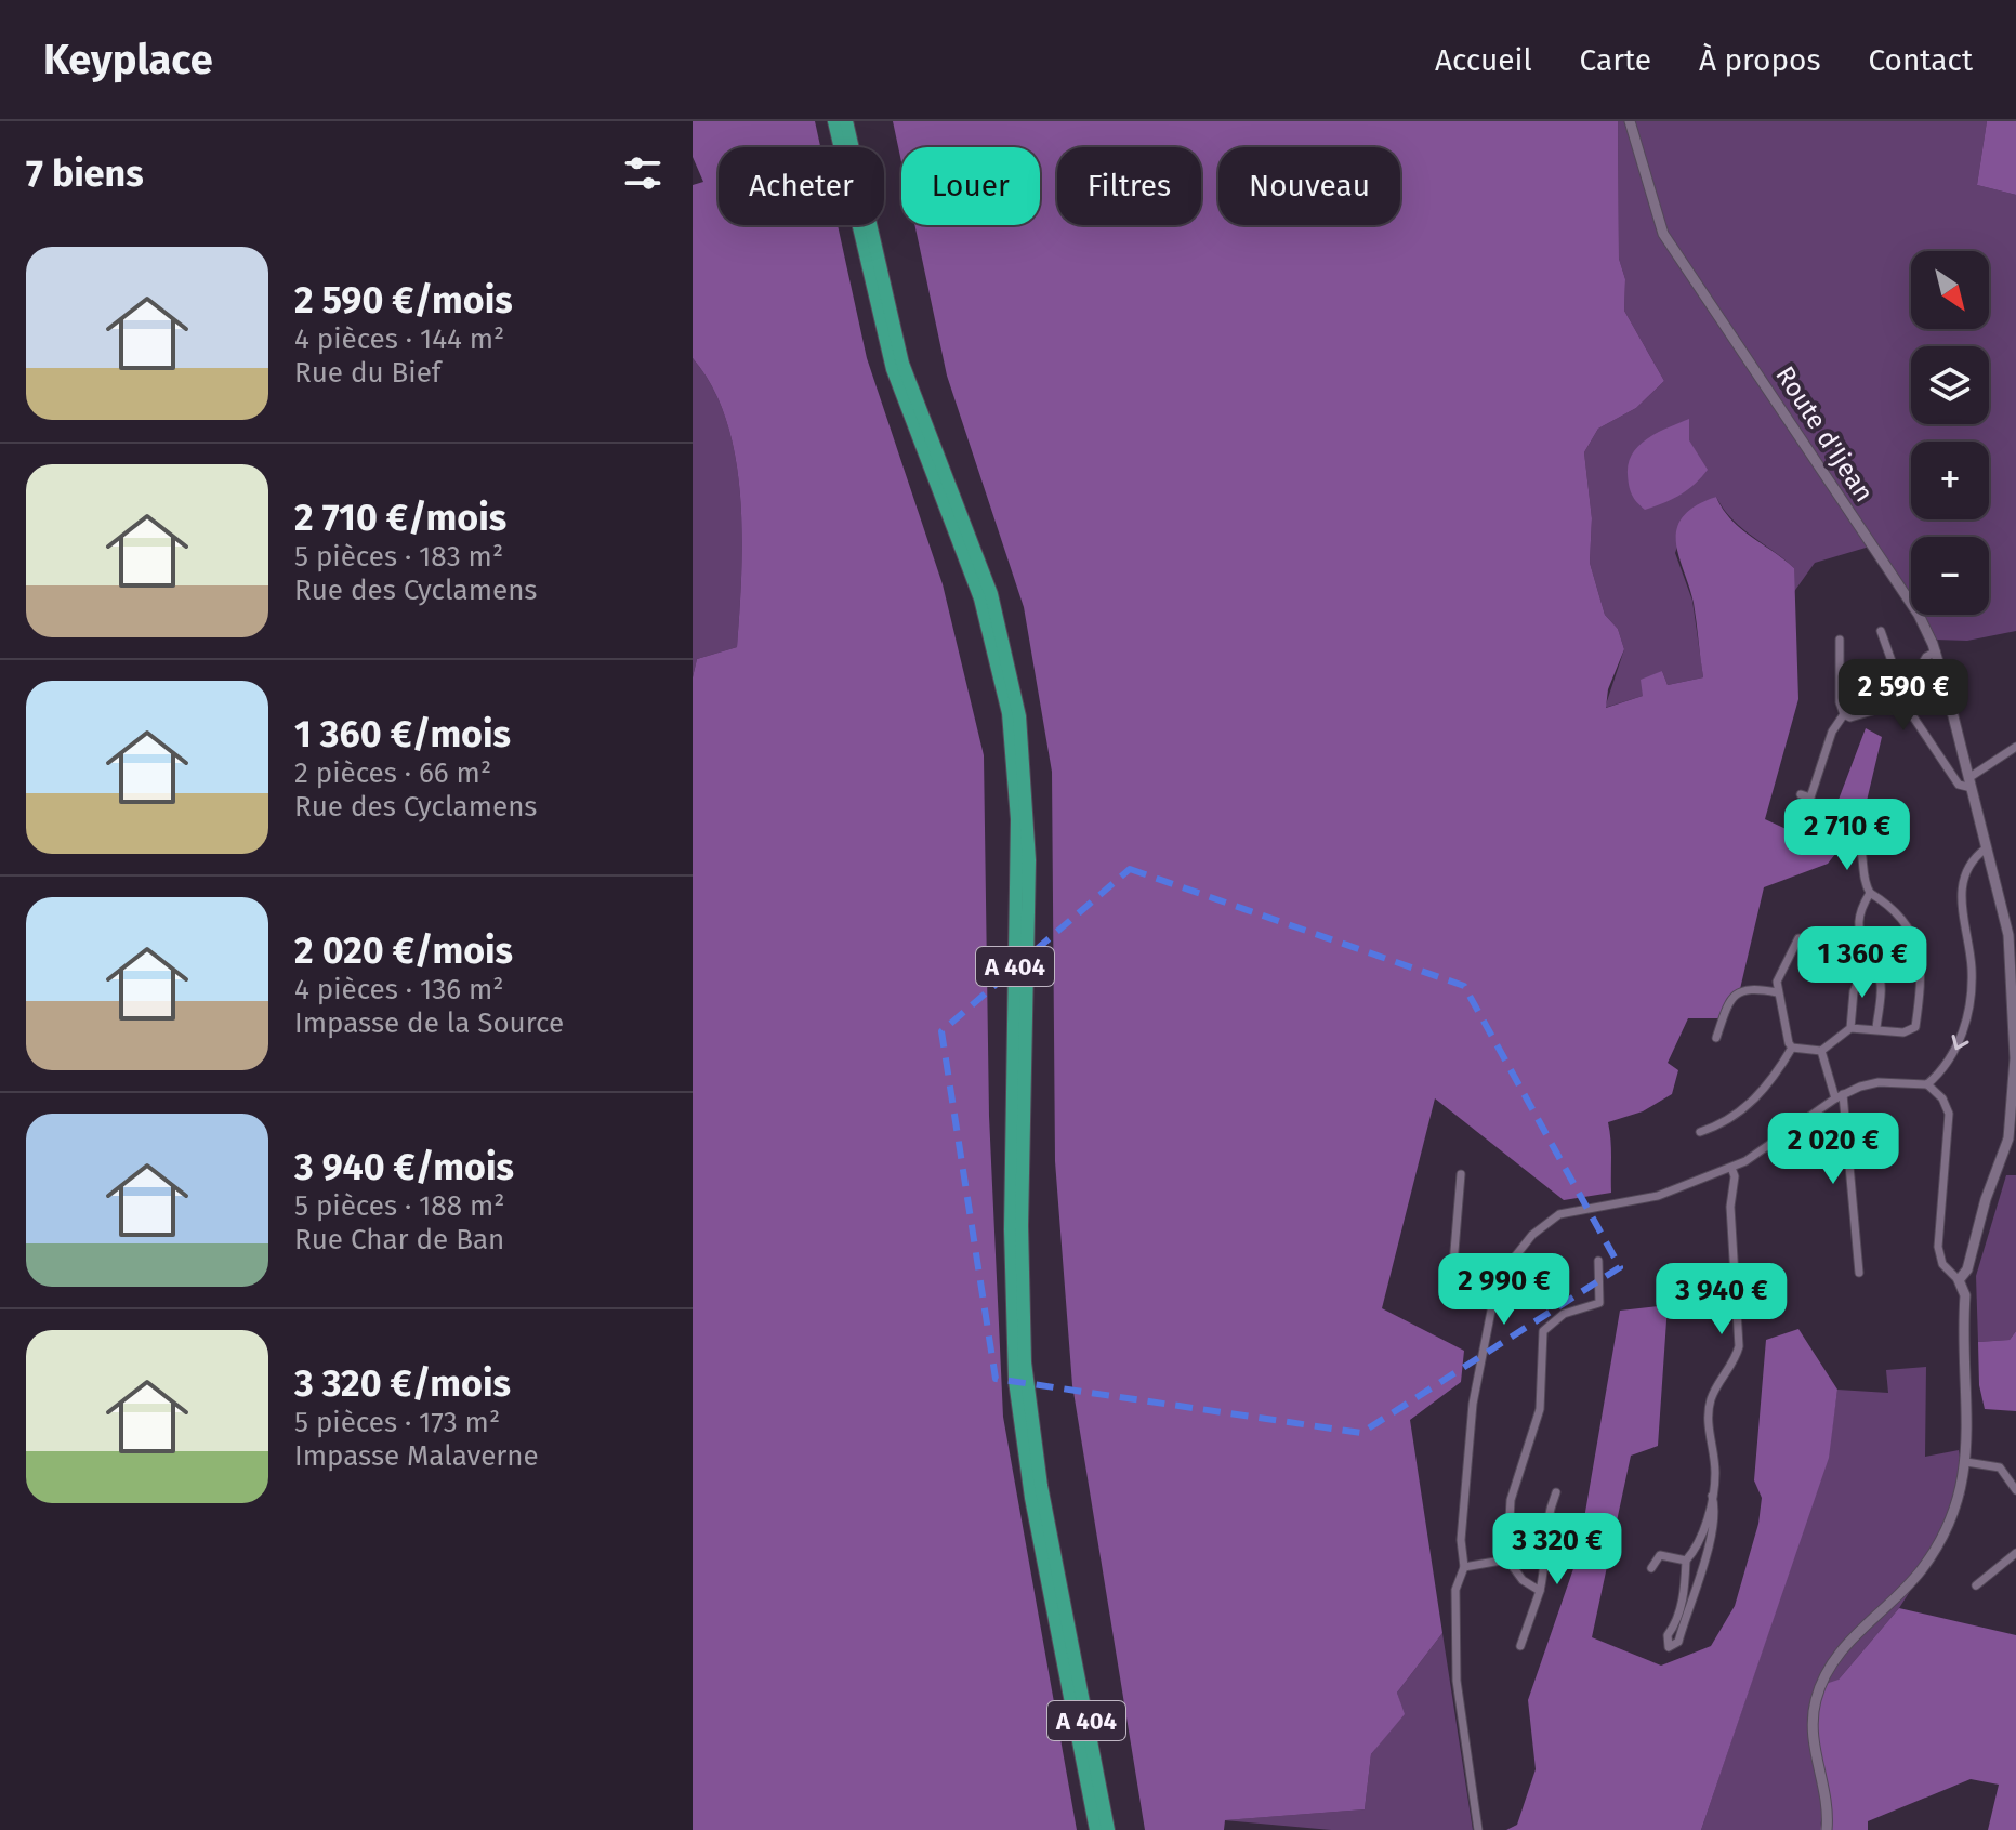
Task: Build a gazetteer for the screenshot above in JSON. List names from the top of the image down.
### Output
{
  "streets": {
    "highway": ["A 404"],
    "street": ["Route d'Ijean"]
  },
  "north": "bottom right",
  "page": {
    "header": "Keyplace",
    "nav": [
      "Accueil",
      "Carte",
      "À propos",
      "Contact"
    ],
    "heading": "7 biens",
    "chip": [
      "Acheter",
      "Louer",
      "Filtres",
      "Nouveau"
    ],
    "list": [
      {
        "name": "2 590 €/mois",
        "note": "4 pièces · 144 m² · Rue du Bief"
      },
      {
        "name": "2 710 €/mois",
        "note": "5 pièces · 183 m² · Rue des Cyclamens"
      },
      {
        "name": "1 360 €/mois",
        "note": "2 pièces · 66 m² · Rue des Cyclamens"
      },
      {
        "name": "2 020 €/mois",
        "note": "4 pièces · 136 m² · Impasse de la Source"
      },
      {
        "name": "3 940 €/mois",
        "note": "5 pièces · 188 m² · Rue Char de Ban"
      },
      {
        "name": "3 320 €/mois",
        "note": "5 pièces · 173 m² · Impasse Malaverne"
      }
    ],
    "map_buttons": ["+", "−"],
    "price": [
      "2 590 €",
      "2 710 €",
      "1 360 €",
      "2 020 €",
      "2 990 €",
      "3 940 €",
      "3 320 €"
    ]
  }
}
